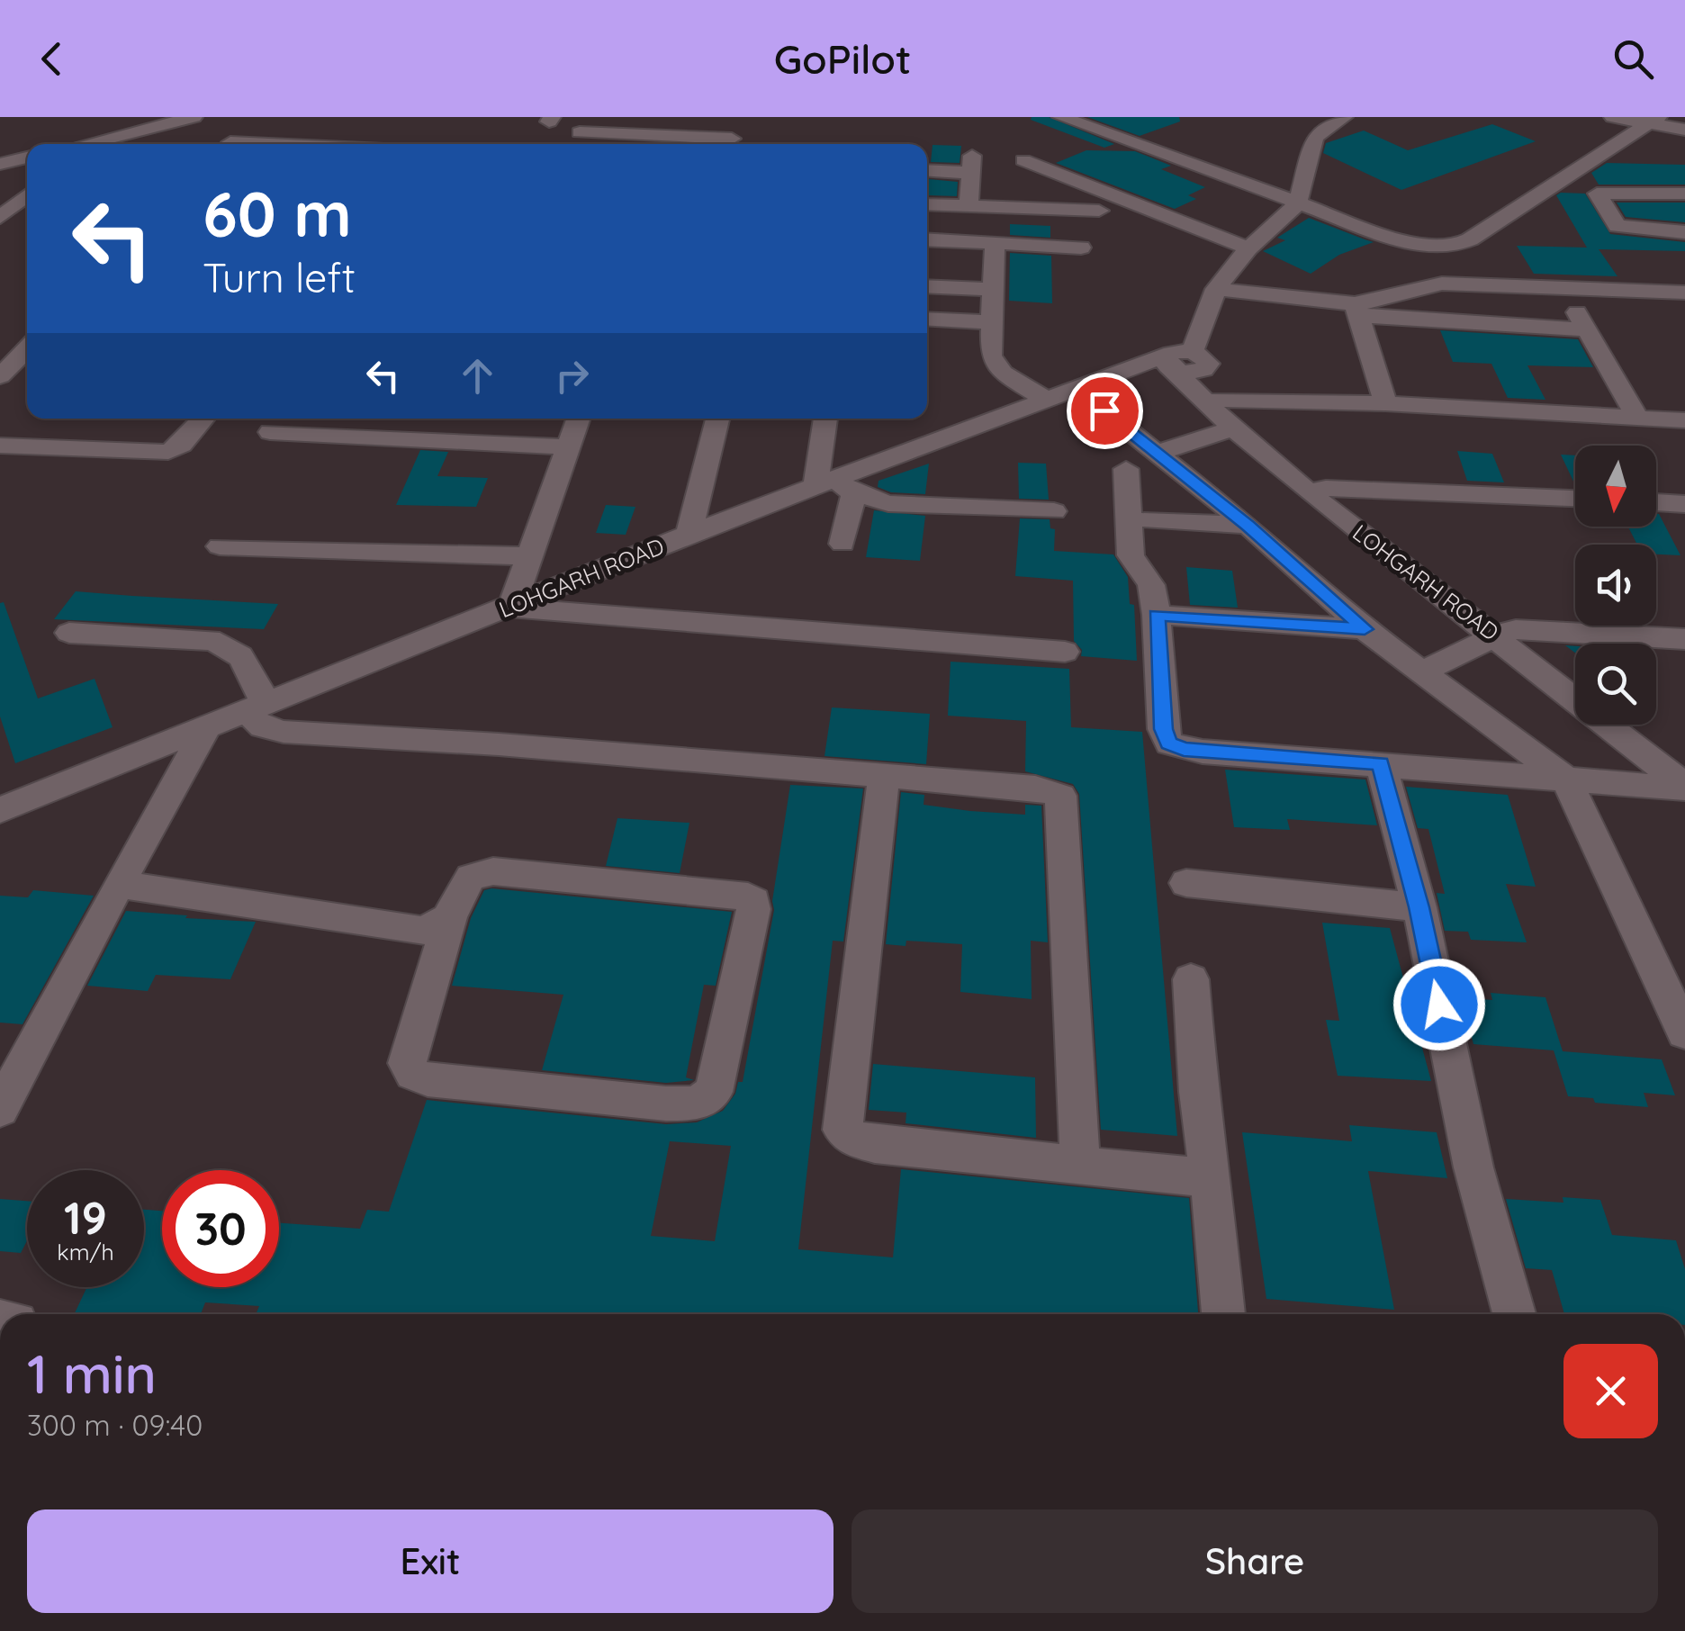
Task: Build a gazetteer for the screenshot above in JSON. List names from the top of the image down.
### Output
{
  "streets": {
    "street": ["LOHGARH ROAD"]
  },
  "north": "bottom",
  "page": {
    "header": "GoPilot",
    "turn": ["60 m", "Turn left"],
    "speed": "19 km/h",
    "limit": "30",
    "heading": ["1 min", "300 m · 09:40"],
    "buttons": ["Exit", "Share"]
  }
}
